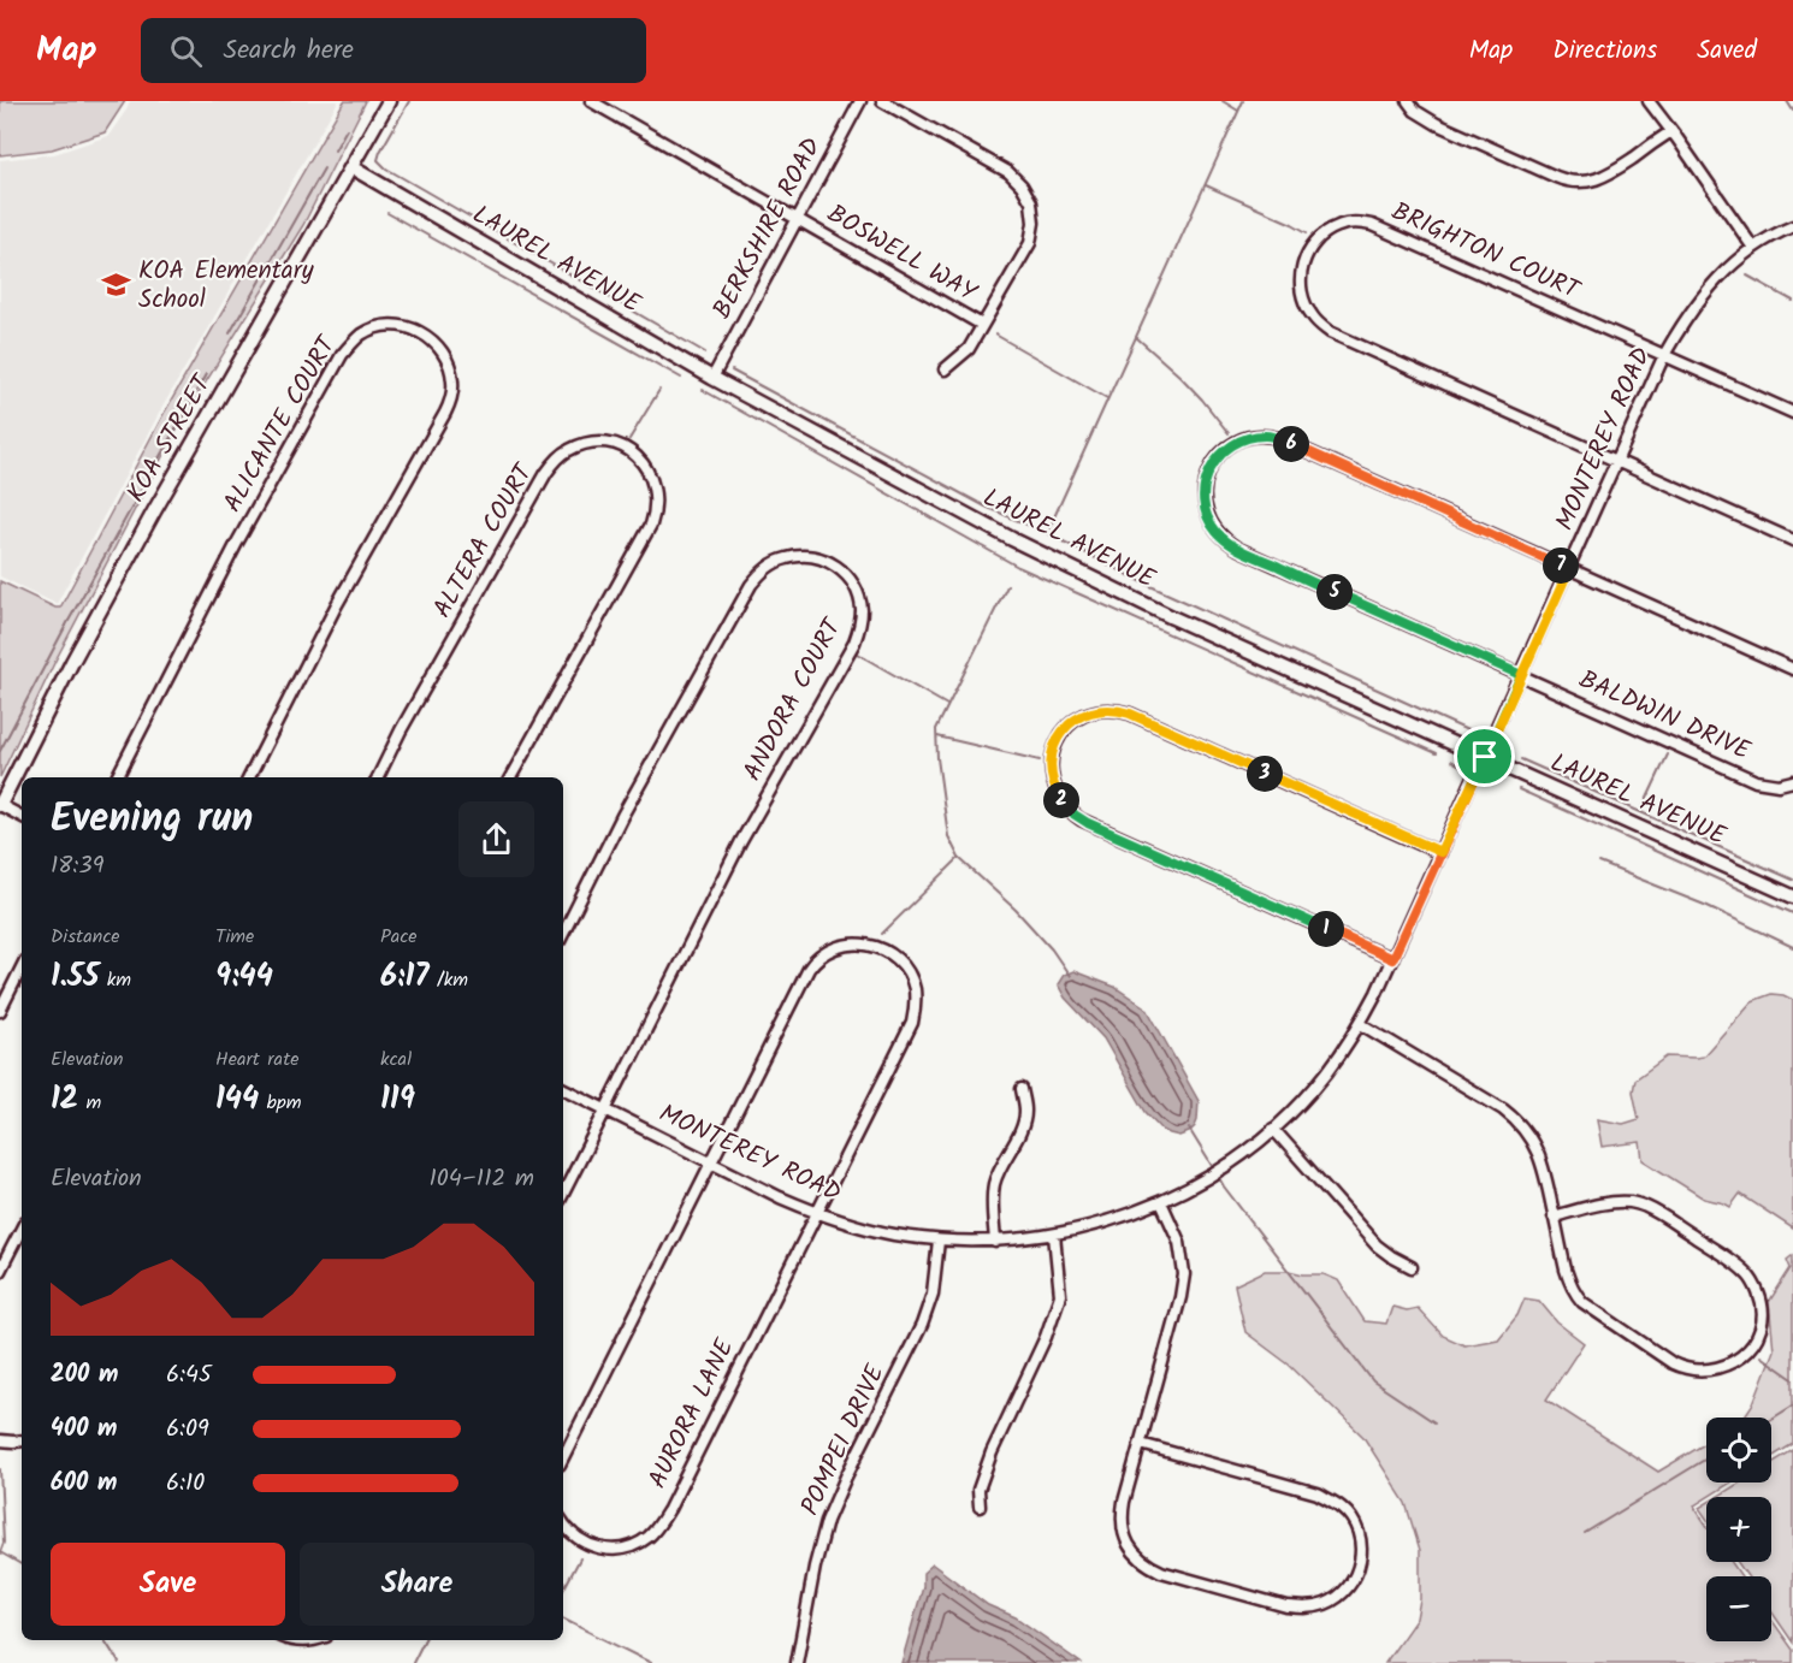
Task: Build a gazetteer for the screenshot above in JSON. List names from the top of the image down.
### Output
{
  "streets": {
    "main road": ["LAUREL AVENUE", "KOA STREET"],
    "street": [
      "BERKSHIRE ROAD",
      "BRIGHTON COURT",
      "BOSWELL WAY",
      "ALICANTE COURT",
      "MONTEREY ROAD",
      "ALTERA COURT",
      "ANDORA COURT",
      "BALDWIN DRIVE",
      "AURORA LANE",
      "POMPEI DRIVE"
    ]
  },
  "crossings": [
    ["BERKSHIRE ROAD", "BOSWELL WAY"],
    ["BERKSHIRE ROAD", "LAUREL AVENUE"],
    ["BRIGHTON COURT", "MONTEREY ROAD"],
    ["LAUREL AVENUE", "KOA STREET"],
    ["LAUREL AVENUE", "MONTEREY ROAD"],
    ["MONTEREY ROAD", "ANDORA COURT"],
    ["MONTEREY ROAD", "BALDWIN DRIVE"],
    ["MONTEREY ROAD", "AURORA LANE"],
    ["MONTEREY ROAD", "POMPEI DRIVE"]
  ],
  "places": {
    "school or university": ["KOA Elementary School"]
  },
  "page": {
    "header": "Map",
    "search": "Search here",
    "nav": ["Map", "Directions", "Saved"],
    "pins": [
      "6",
      "7",
      "5",
      "3",
      "2",
      "1"
    ],
    "heading": ["Evening run", "18:39"],
    "stats": [
      ["Distance", "1.55 km"],
      ["Time", "9:44"],
      ["Pace", "6:17 /km"],
      ["Elevation", "12 m"],
      ["Heart rate", "144 bpm"],
      ["kcal", "119"]
    ],
    "chart": ["Elevation", "104–112 m"],
    "list": [
      {
        "name": "200 m",
        "note": "6:45"
      },
      {
        "name": "400 m",
        "note": "6:09"
      },
      {
        "name": "600 m",
        "note": "6:10"
      }
    ],
    "map_buttons": ["+", "−"],
    "buttons": ["Save", "Share"]
  }
}
